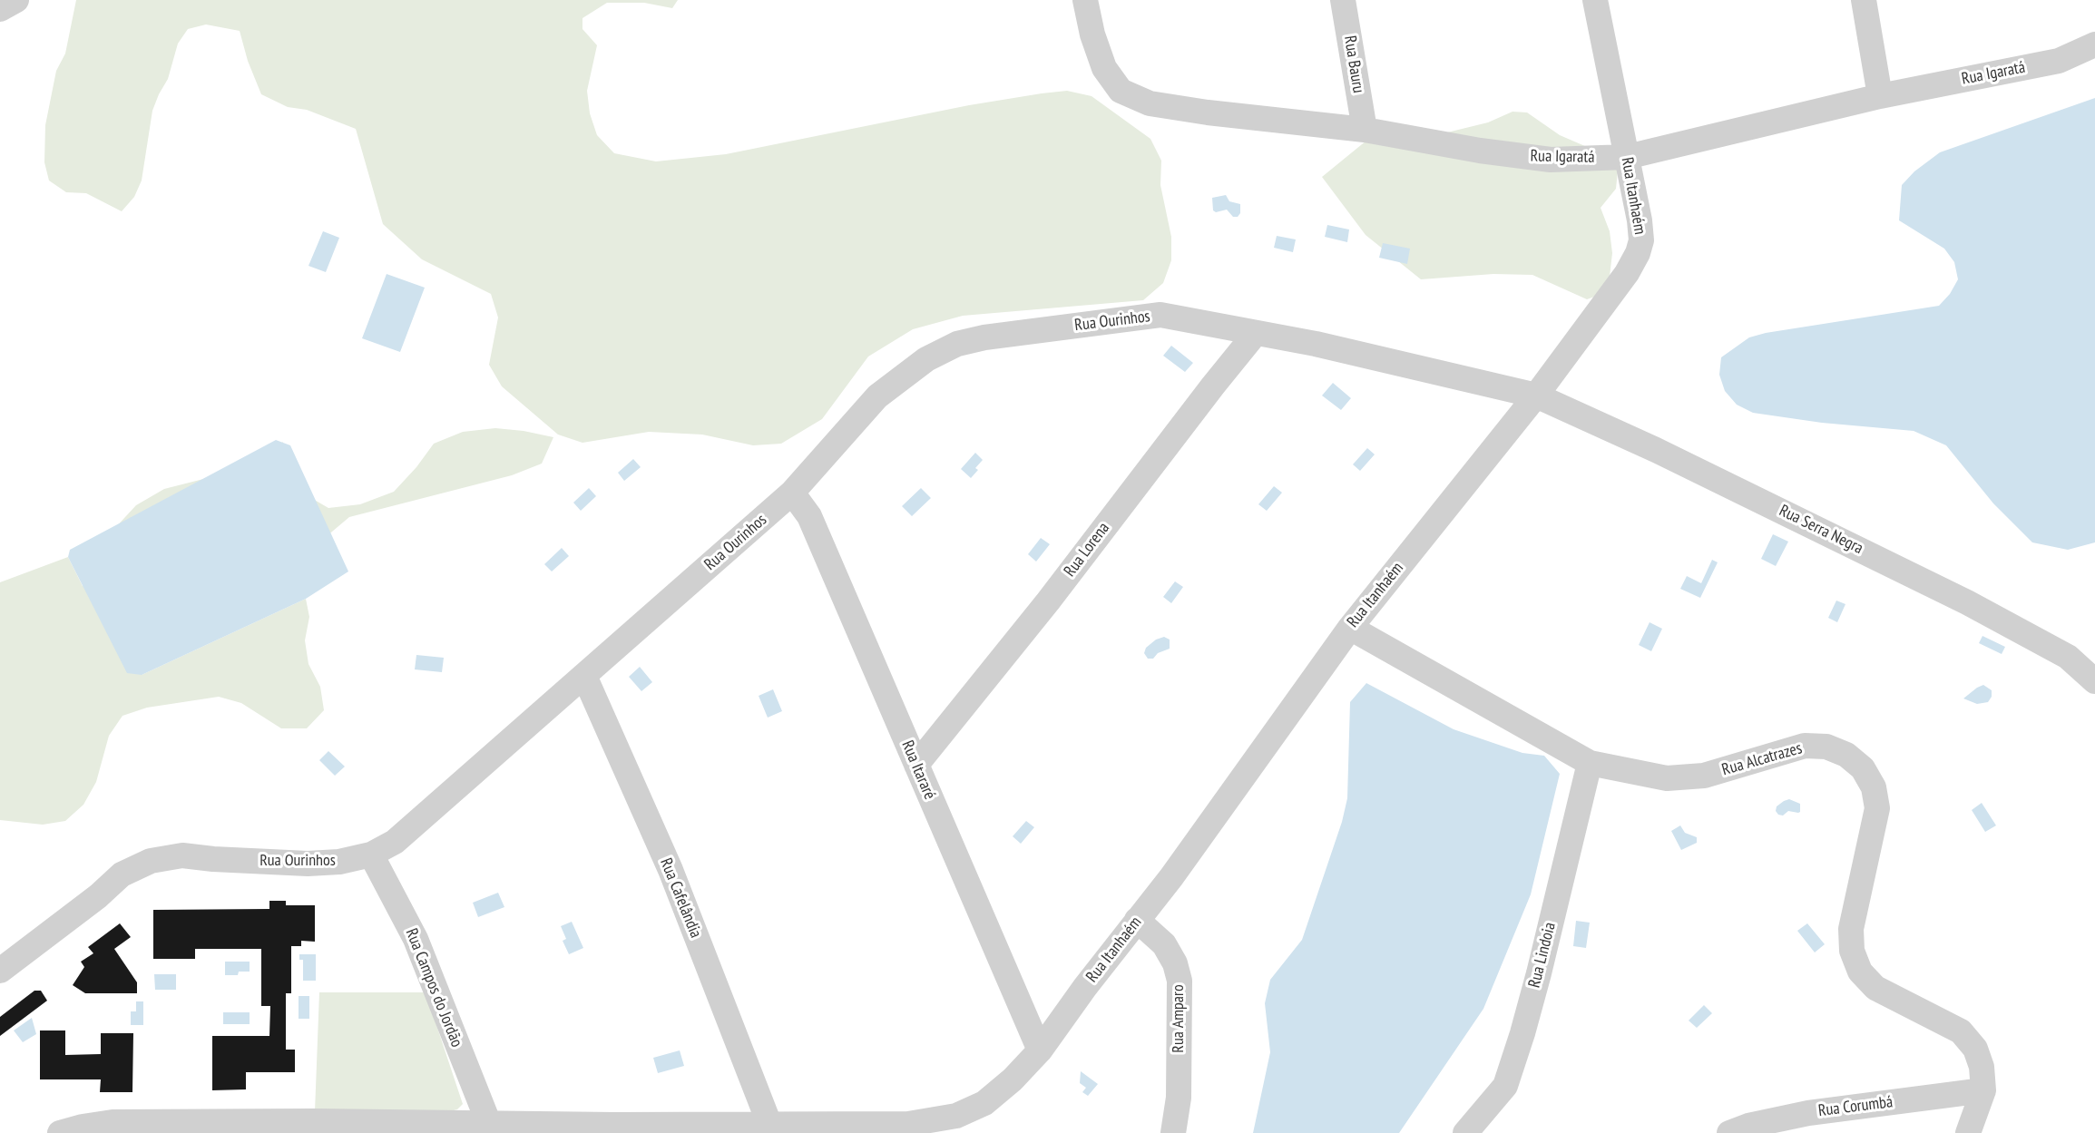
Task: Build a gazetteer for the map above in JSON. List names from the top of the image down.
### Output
{
  "streets": {
    "street": [
      "Rua Bauru",
      "Rua Igaratá",
      "Rua Itanhaém",
      "Rua Ourinhos",
      "Rua Serra Negra",
      "Rua Lorena",
      "Rua Alcatrazes",
      "Rua Itararé",
      "Rua Cafelândia",
      "Rua Lindoia",
      "Rua Campos do Jordão",
      "Rua Amparo",
      "Rua Corumbá"
    ]
  },
  "crossings": [
    ["Rua Bauru", "Rua Igaratá"],
    ["Rua Igaratá", "Rua Itanhaém"],
    ["Rua Itanhaém", "Rua Ourinhos"],
    ["Rua Itanhaém", "Rua Serra Negra"],
    ["Rua Itanhaém", "Rua Alcatrazes"],
    ["Rua Itanhaém", "Rua Itararé"],
    ["Rua Itanhaém", "Rua Cafelândia"],
    ["Rua Itanhaém", "Rua Campos do Jordão"],
    ["Rua Itanhaém", "Rua Amparo"],
    ["Rua Ourinhos", "Rua Serra Negra"],
    ["Rua Ourinhos", "Rua Lorena"],
    ["Rua Ourinhos", "Rua Itararé"],
    ["Rua Ourinhos", "Rua Cafelândia"],
    ["Rua Ourinhos", "Rua Campos do Jordão"],
    ["Rua Lorena", "Rua Itararé"],
    ["Rua Alcatrazes", "Rua Lindoia"],
    ["Rua Alcatrazes", "Rua Corumbá"]
  ]
}
